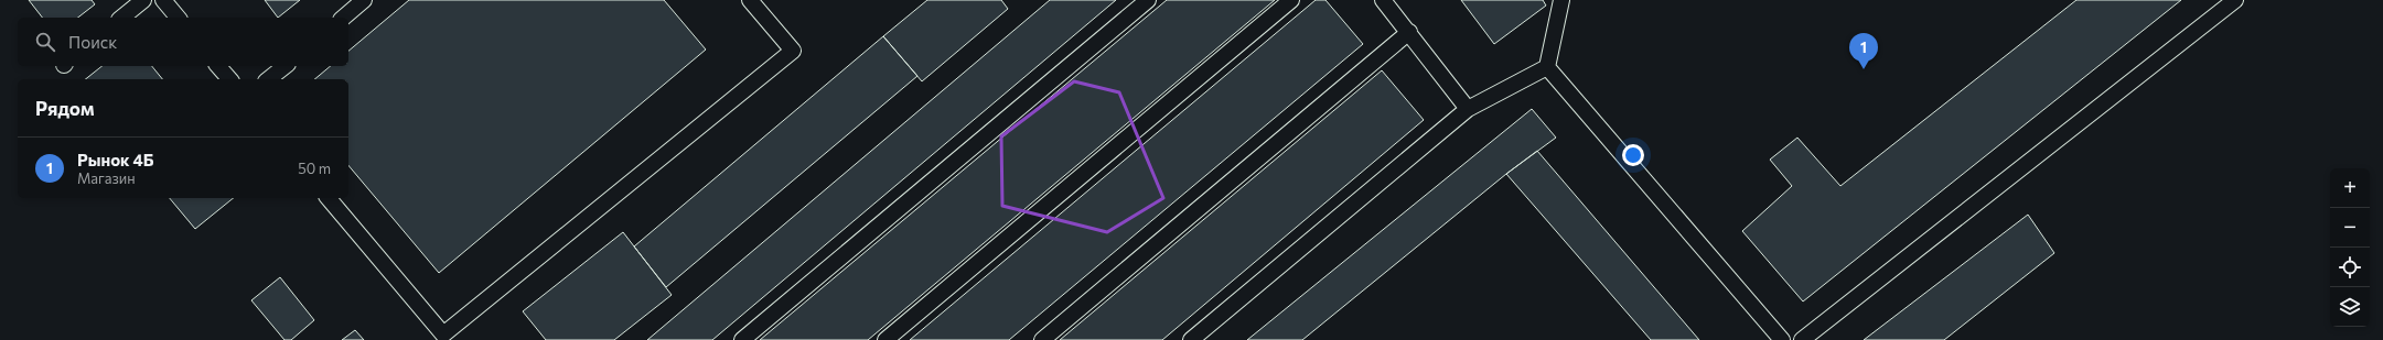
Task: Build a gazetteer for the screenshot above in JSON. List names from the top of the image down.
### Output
{
  "page": {
    "search": "Поиск",
    "pins": "1",
    "heading": "Рядом",
    "list": [
      {
        "mark": "1",
        "name": "Рынок 4Б",
        "note": "Магазин",
        "value": "50 m"
      }
    ],
    "map_buttons": ["+", "−"]
  }
}
